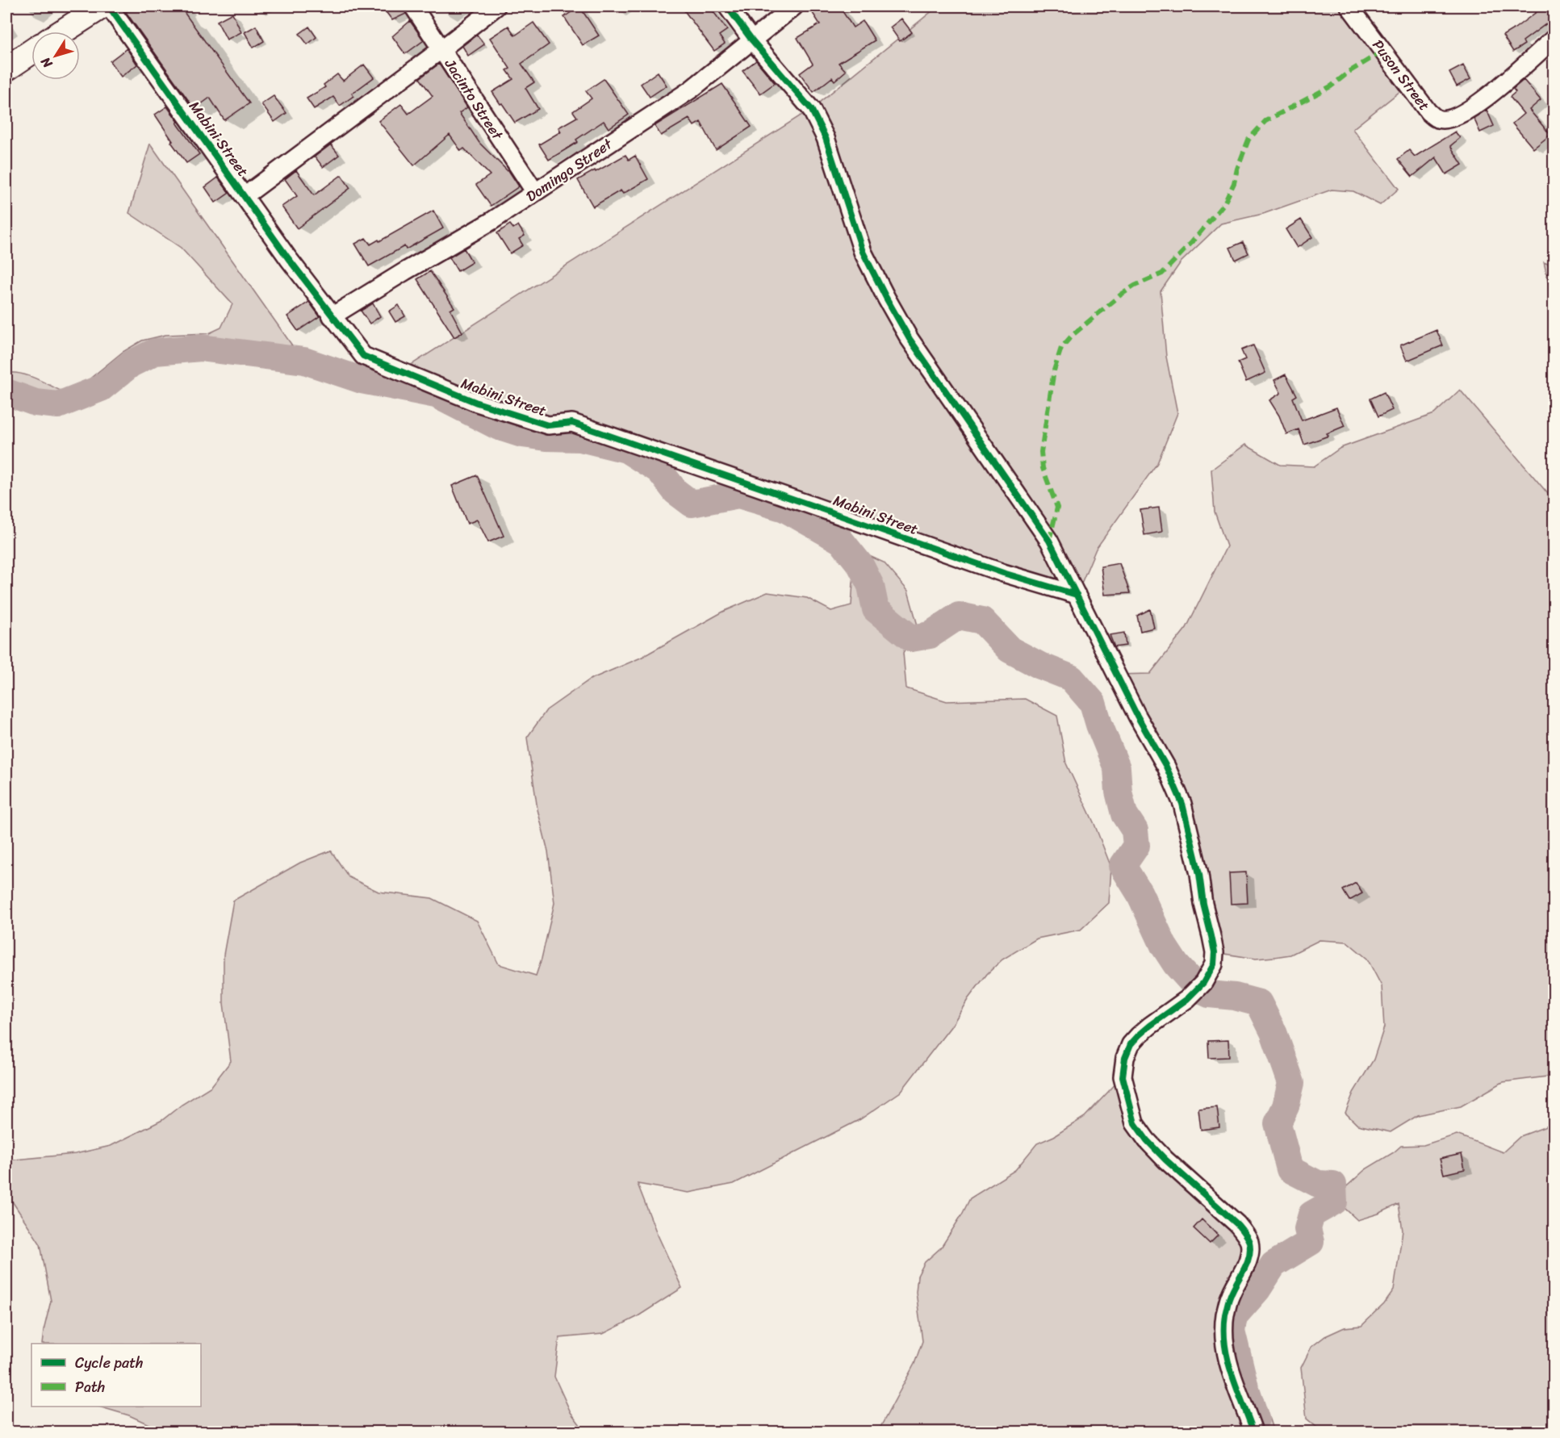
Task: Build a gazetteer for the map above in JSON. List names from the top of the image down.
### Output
{
  "streets": {
    "street": [
      "Puson Street",
      "Jacinto Street",
      "Mabini Street",
      "Domingo Street"
    ]
  },
  "crossings": [
    ["Jacinto Street", "Domingo Street"],
    ["Mabini Street", "Domingo Street"]
  ],
  "legend": ["Cycle path", "Path"],
  "north": "bottom left"
}
